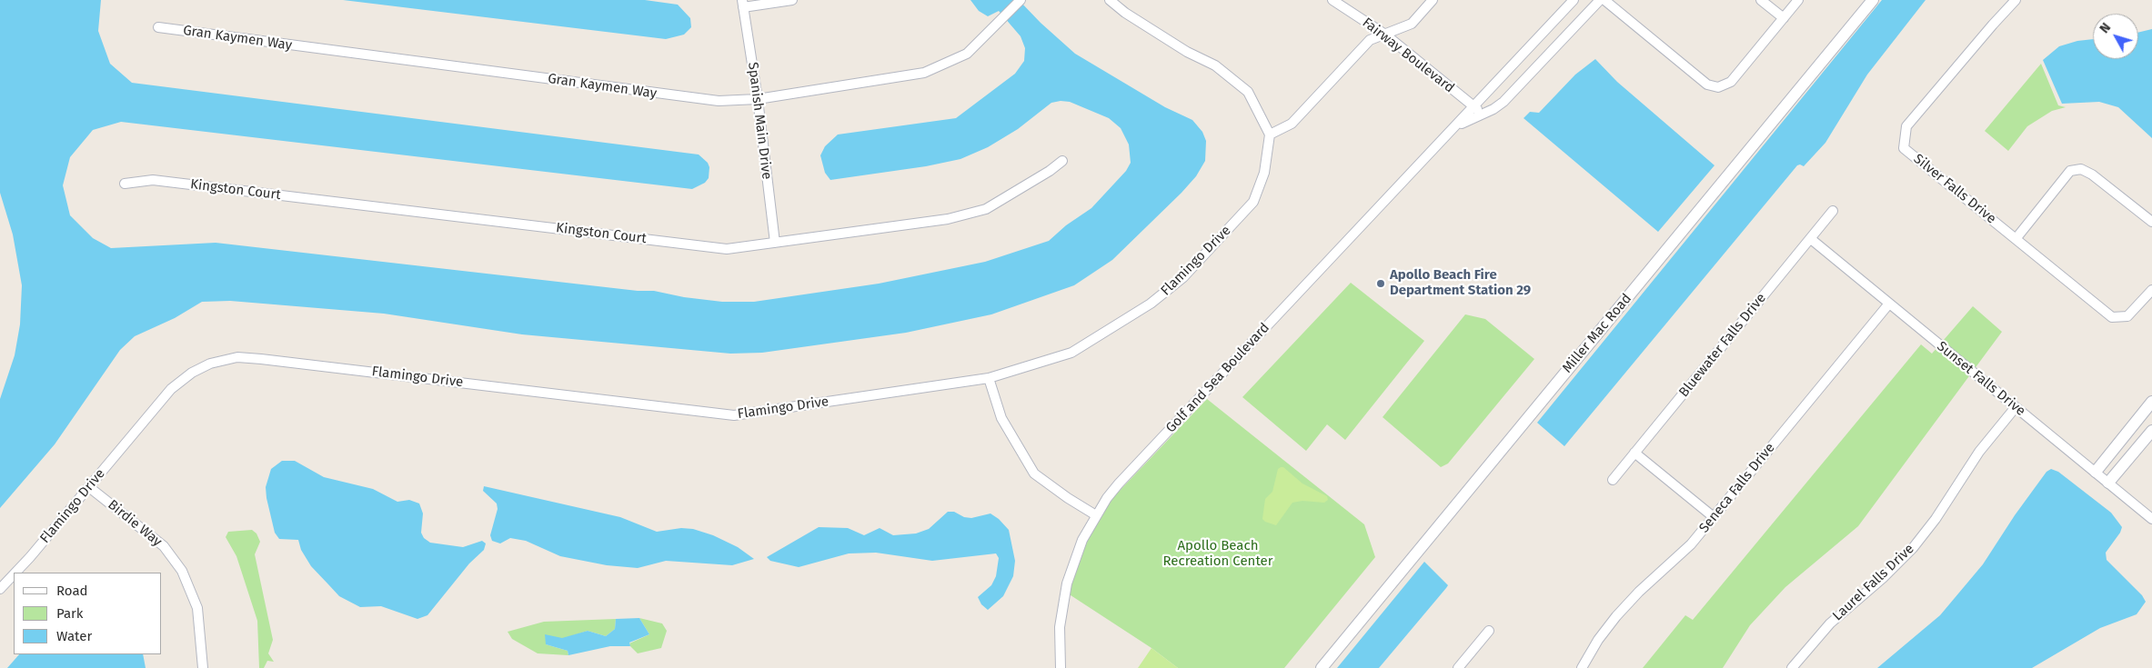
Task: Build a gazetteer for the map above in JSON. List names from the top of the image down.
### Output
{
  "streets": {
    "street": [
      "Gran Kaymen Way",
      "Fairway Boulevard",
      "Spanish Main Drive",
      "Silver Falls Drive",
      "Kingston Court",
      "Flamingo Drive",
      "Miller Mac Road",
      "Bluewater Falls Drive",
      "Golf and Sea Boulevard",
      "Sunset Falls Drive",
      "Seneca Falls Drive",
      "Birdie Way",
      "Laurel Falls Drive"
    ]
  },
  "crossings": [
    ["Gran Kaymen Way", "Spanish Main Drive"],
    ["Fairway Boulevard", "Golf and Sea Boulevard"],
    ["Spanish Main Drive", "Kingston Court"],
    ["Flamingo Drive", "Birdie Way"],
    ["Bluewater Falls Drive", "Sunset Falls Drive"],
    ["Sunset Falls Drive", "Seneca Falls Drive"],
    ["Sunset Falls Drive", "Laurel Falls Drive"]
  ],
  "parks": ["Apollo Beach Recreation Center"],
  "places": ["Apollo Beach Fire Department Station 29"],
  "legend": ["Road", "Park", "Water"],
  "north": "top left"
}
